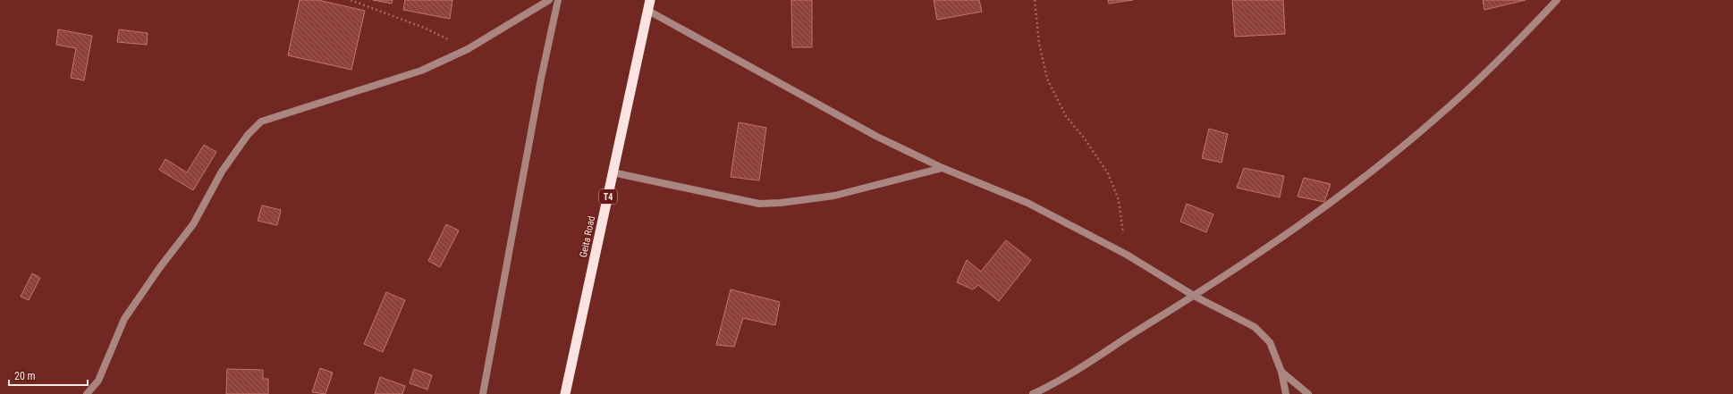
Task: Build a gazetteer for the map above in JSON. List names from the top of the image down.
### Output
{
  "streets": {
    "highway": ["T4", "Geita Road"]
  },
  "scale_bar": "20 m"
}
